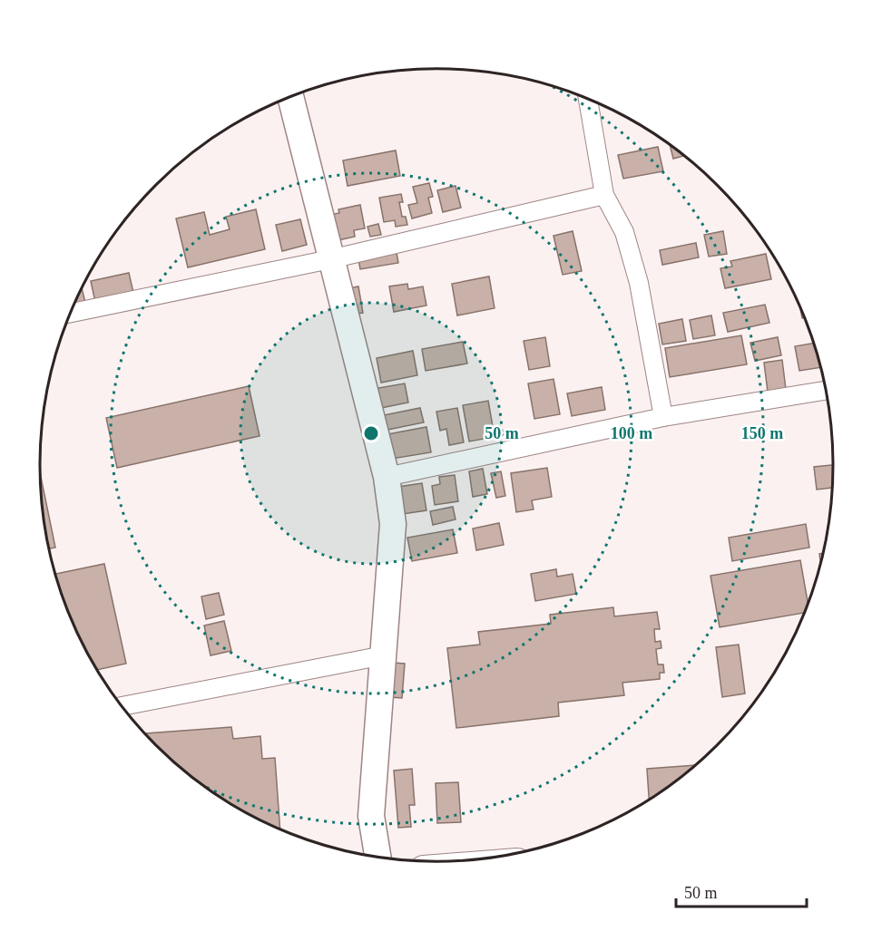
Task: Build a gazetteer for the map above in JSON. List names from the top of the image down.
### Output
{
  "scale_bar": "50 m",
  "rings": ["50 m", "100 m", "150 m"]
}
